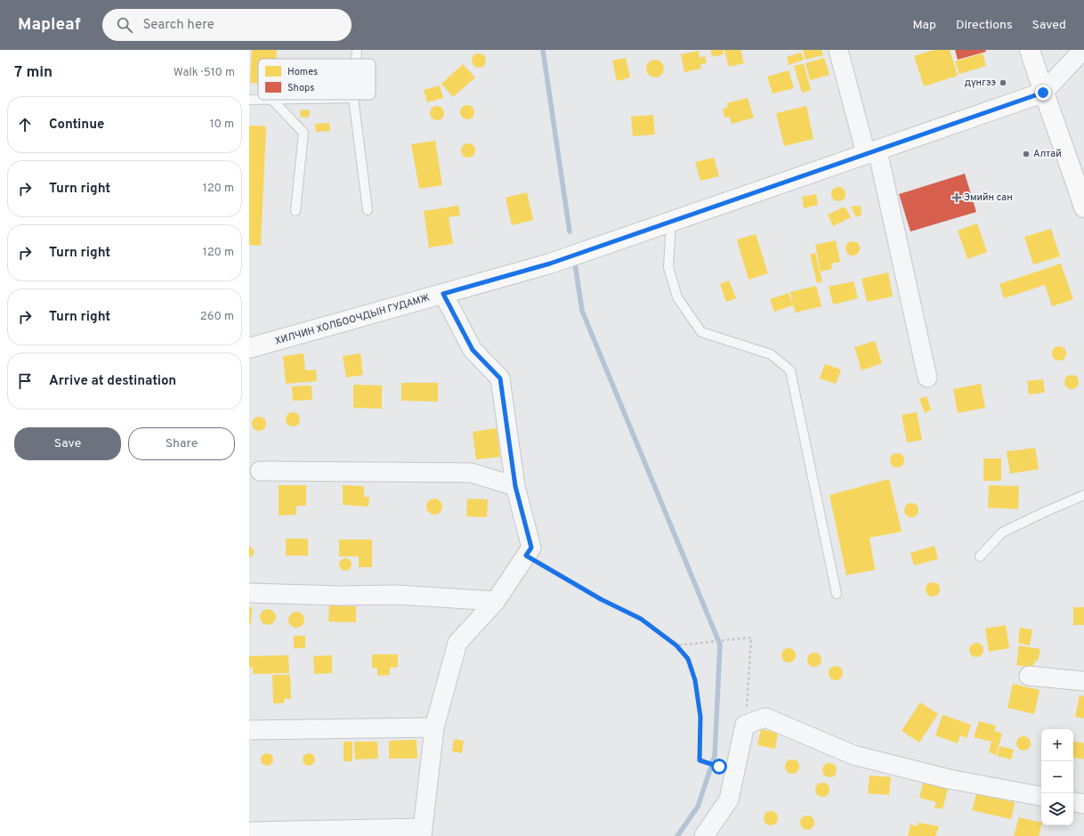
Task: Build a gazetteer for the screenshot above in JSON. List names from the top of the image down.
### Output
{
  "streets": {
    "main road": ["ХИЛЧИН ХОЛБООЧДЫН ГУДАМЖ"]
  },
  "places": {
    "other": ["дүнгээ", "Алтай"],
    "health": ["Эмийн сан"]
  },
  "legend": ["Homes", "Shops"],
  "page": {
    "header": "Mapleaf",
    "search": "Search here",
    "nav": ["Map", "Directions", "Saved"],
    "heading": ["7 min", "Walk · 510 m"],
    "list": [
      ["Continue", "10 m"],
      ["Turn right", "120 m"],
      ["Turn right", "120 m"],
      ["Turn right", "260 m"],
      "Arrive at destination"
    ],
    "buttons": ["Save", "Share"],
    "map_buttons": ["+", "−"]
  }
}
